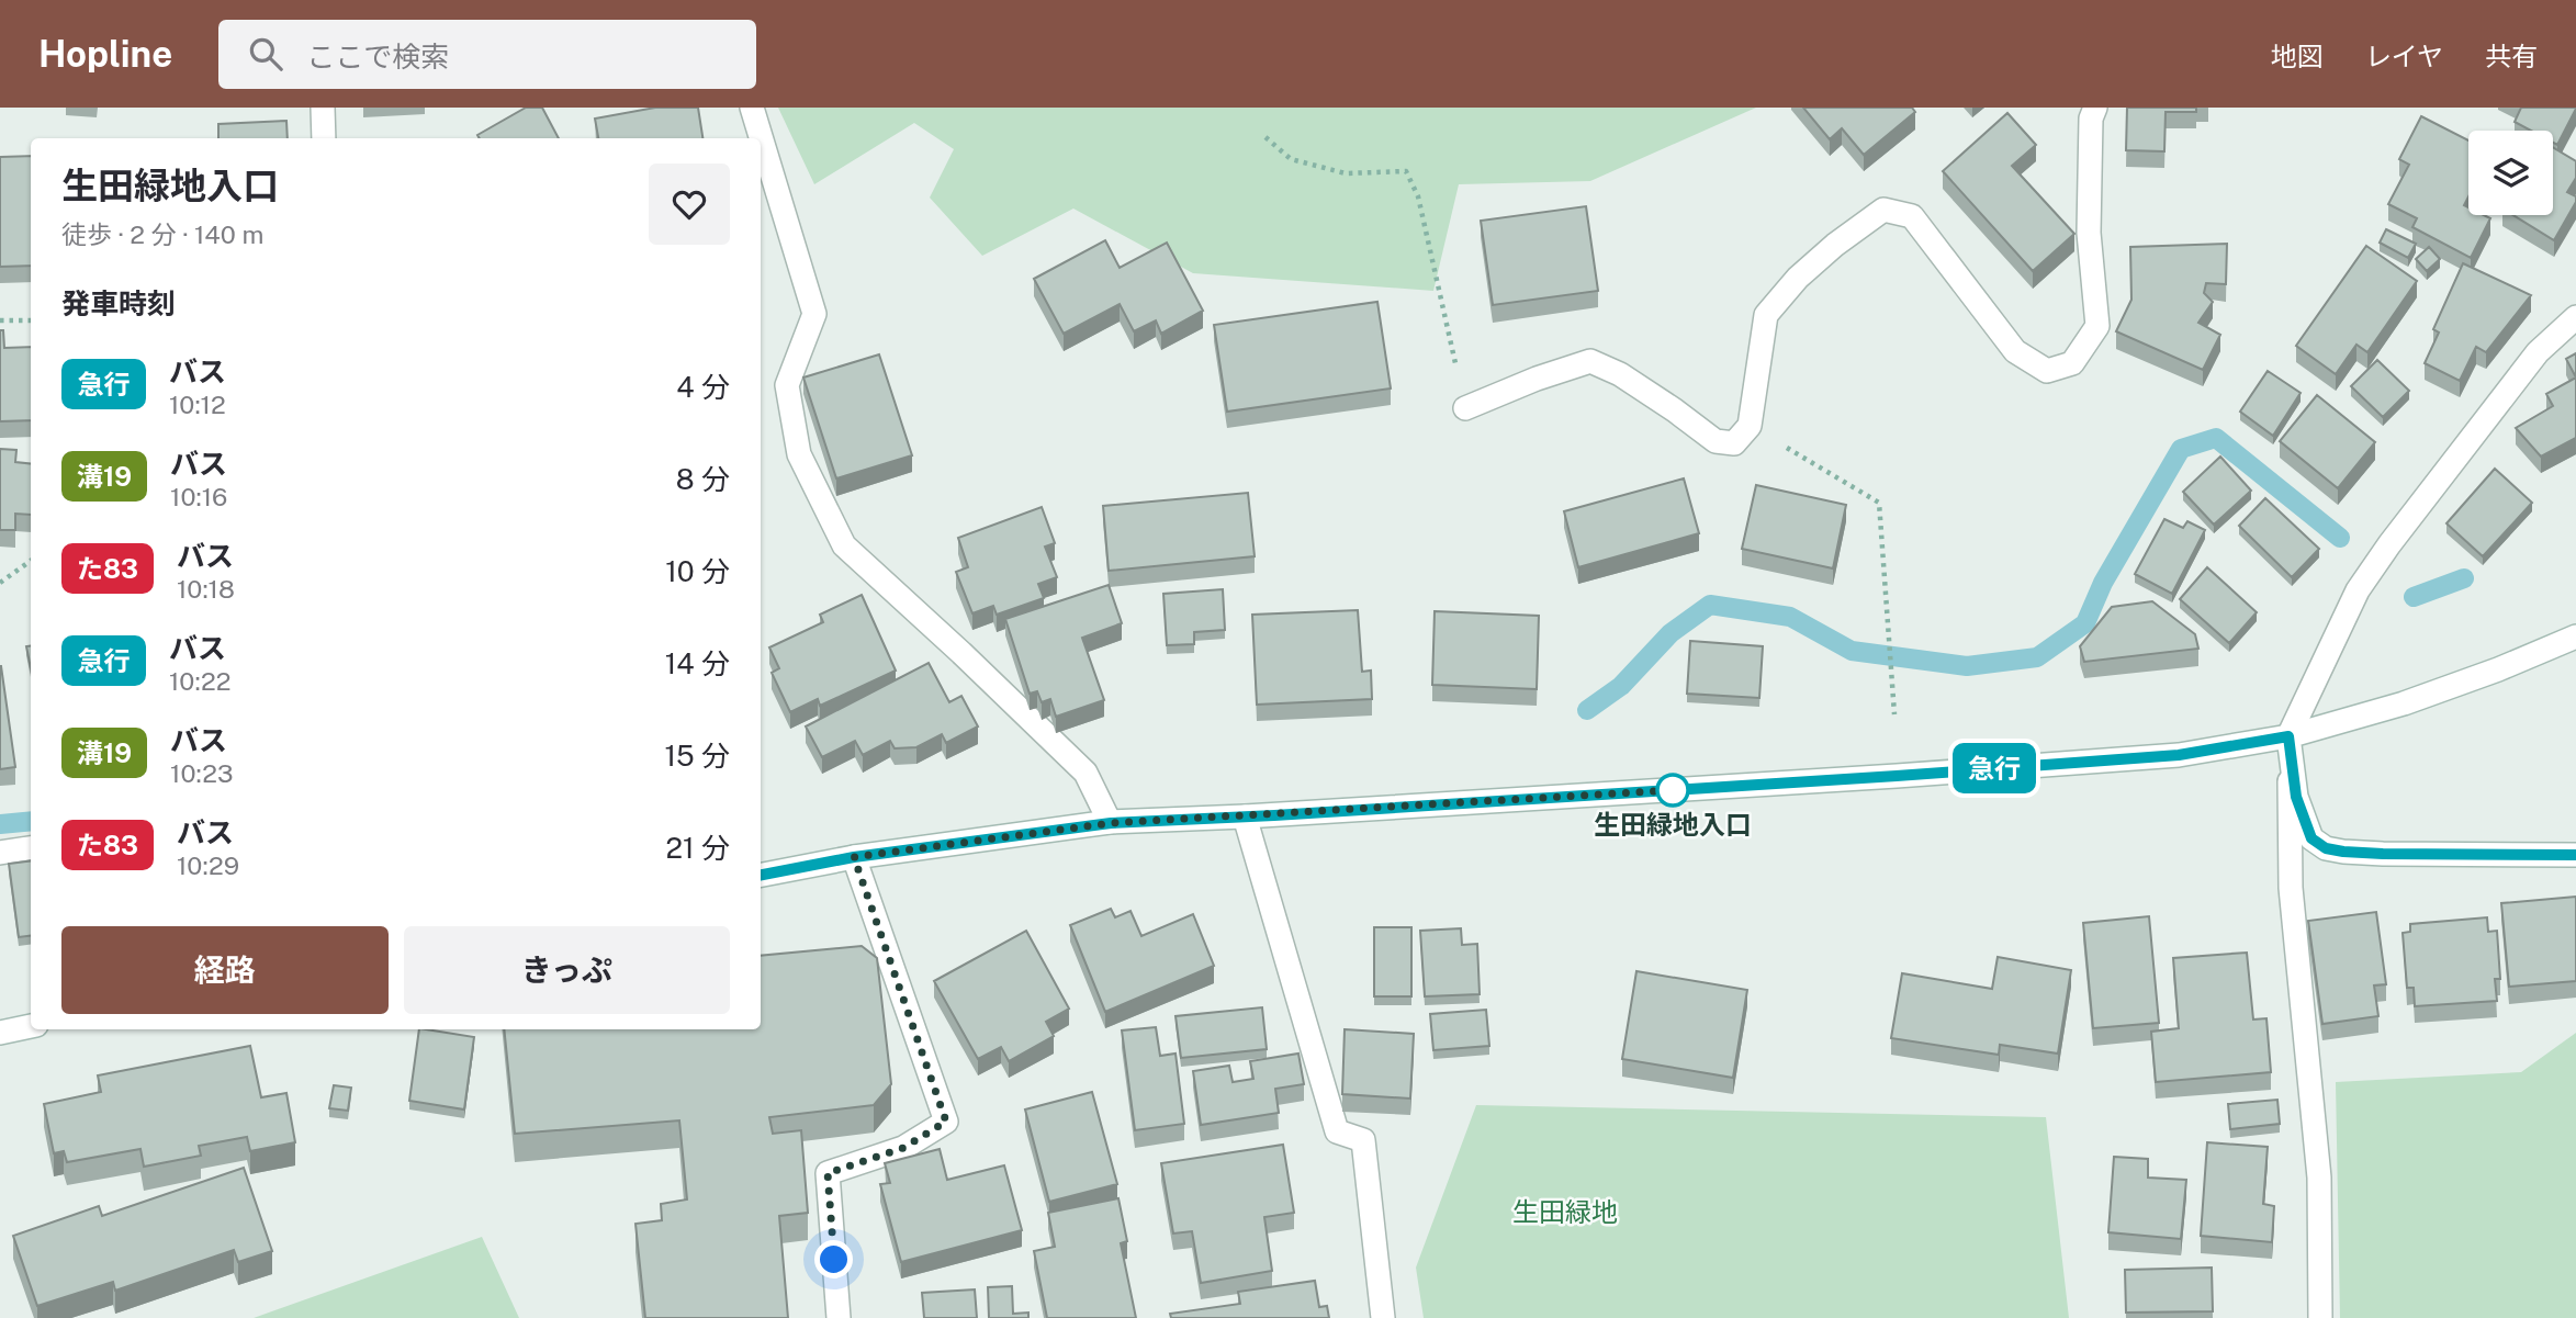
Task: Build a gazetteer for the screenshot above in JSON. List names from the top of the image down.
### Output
{
  "parks": ["生田緑地"],
  "places": ["生田緑地入口"],
  "lines": ["bus line 急行"],
  "page": {
    "header": "Hopline",
    "search": "ここで検索",
    "nav": ["地図", "レイヤ", "共有"],
    "on_map": "急行",
    "heading": [
      ["生田緑地入口", "徒歩 · 2 分 · 140 m"],
      "発車時刻"
    ],
    "list": [
      {
        "mark": "急行",
        "name": "バス",
        "note": "10:12",
        "value": "4 分"
      },
      {
        "mark": "溝19",
        "name": "バス",
        "note": "10:16",
        "value": "8 分"
      },
      {
        "mark": "た83",
        "name": "バス",
        "note": "10:18",
        "value": "10 分"
      },
      {
        "mark": "急行",
        "name": "バス",
        "note": "10:22",
        "value": "14 分"
      },
      {
        "mark": "溝19",
        "name": "バス",
        "note": "10:23",
        "value": "15 分"
      },
      {
        "mark": "た83",
        "name": "バス",
        "note": "10:29",
        "value": "21 分"
      }
    ],
    "buttons": ["経路", "きっぷ"]
  }
}
